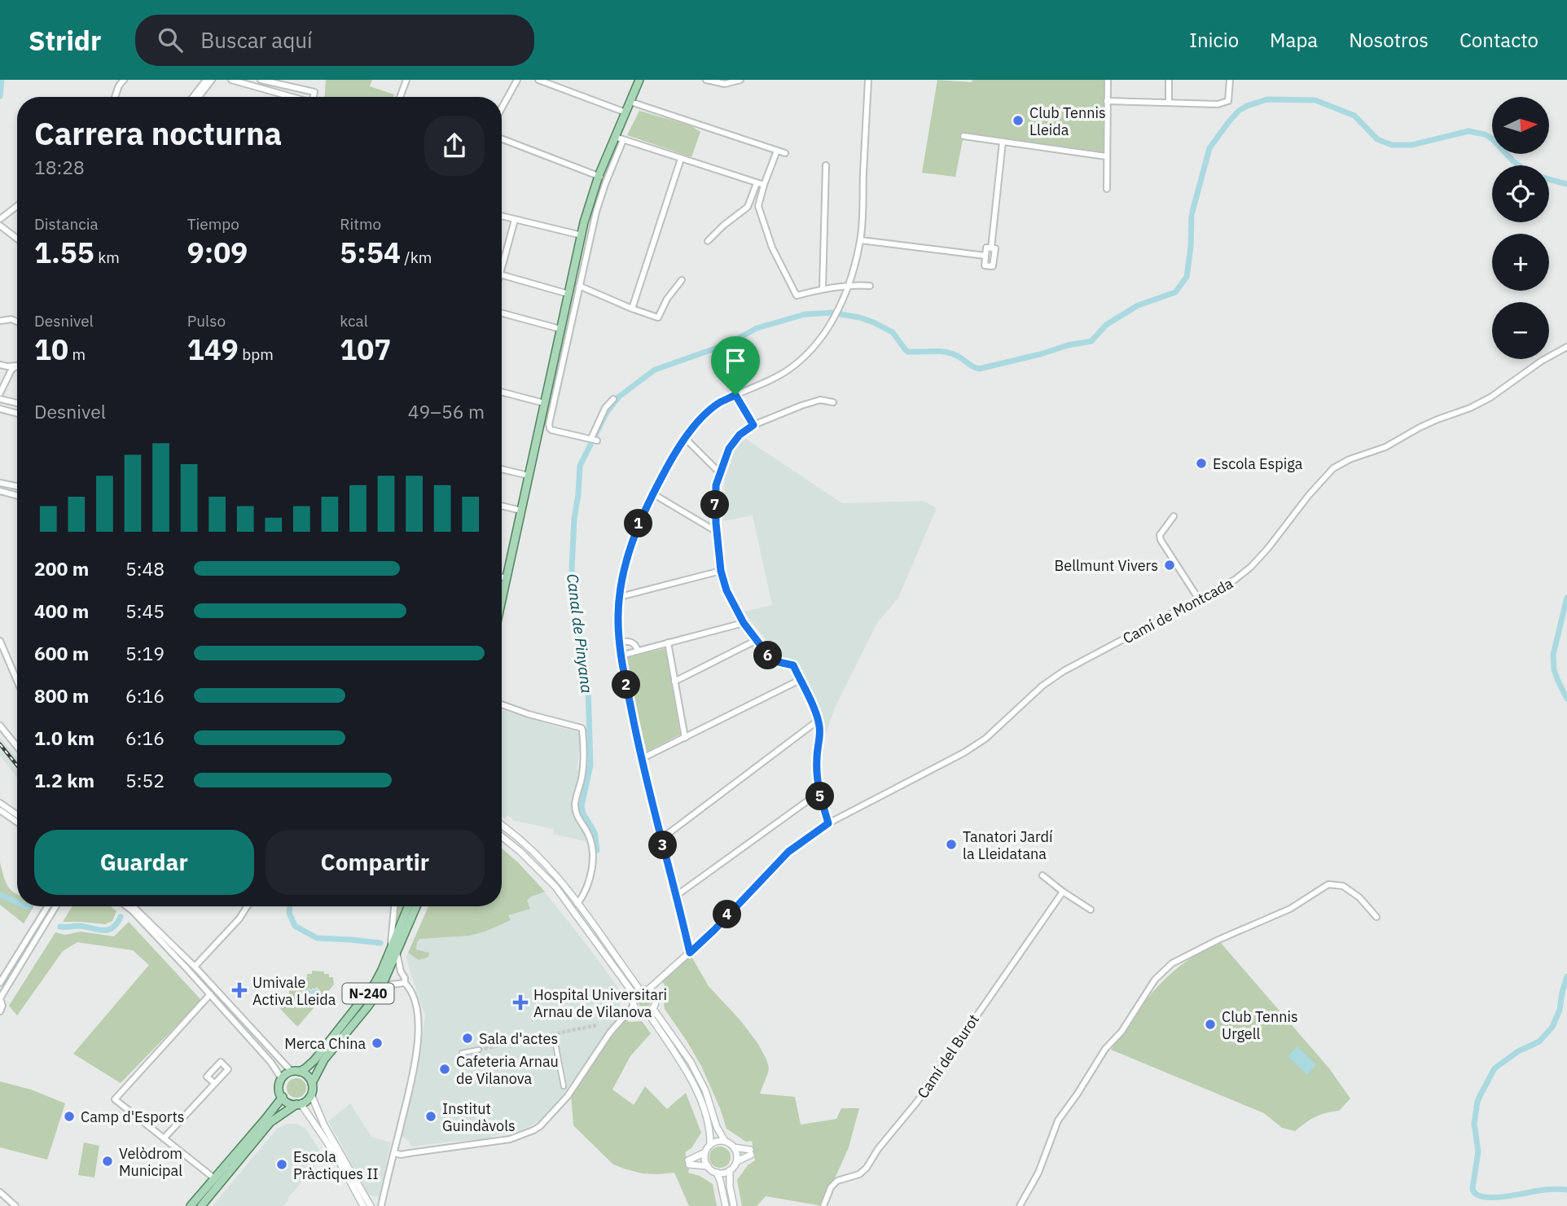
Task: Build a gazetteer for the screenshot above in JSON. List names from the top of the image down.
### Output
{
  "streets": {
    "main road": ["N-240"],
    "street": ["Camí de Montcada", "Camí del Burot"]
  },
  "water": ["Canal de Pinyana"],
  "places": {
    "other": [
      "Club Tennis Lleida",
      "Escola Espiga",
      "Bellmunt Vivers",
      "Tanatori Jardí la Lleidatana",
      "Club Tennis Urgell",
      "Sala d'actes",
      "Merca China",
      "Cafeteria Arnau de Vilanova",
      "Camp d'Esports",
      "Institut Guindàvols",
      "Velòdrom Municipal",
      "Escola Pràctiques II"
    ],
    "health": ["Umivale Activa Lleida", "Hospital Universitari Arnau de Vilanova"]
  },
  "north": "right",
  "page": {
    "header": "Stridr",
    "search": "Buscar aquí",
    "nav": [
      "Inicio",
      "Mapa",
      "Nosotros",
      "Contacto"
    ],
    "map_buttons": ["+", "−"],
    "heading": ["Carrera nocturna", "18:28"],
    "stats": [
      ["Distancia", "1.55 km"],
      ["Tiempo", "9:09"],
      ["Ritmo", "5:54 /km"],
      ["Desnivel", "10 m"],
      ["Pulso", "149 bpm"],
      ["kcal", "107"]
    ],
    "chart": ["Desnivel", "49–56 m"],
    "pins": [
      "7",
      "1",
      "6",
      "2",
      "5",
      "3",
      "4"
    ],
    "list": [
      {
        "name": "200 m",
        "note": "5:48"
      },
      {
        "name": "400 m",
        "note": "5:45"
      },
      {
        "name": "600 m",
        "note": "5:19"
      },
      {
        "name": "800 m",
        "note": "6:16"
      },
      {
        "name": "1.0 km",
        "note": "6:16"
      },
      {
        "name": "1.2 km",
        "note": "5:52"
      }
    ],
    "buttons": ["Guardar", "Compartir"]
  }
}
